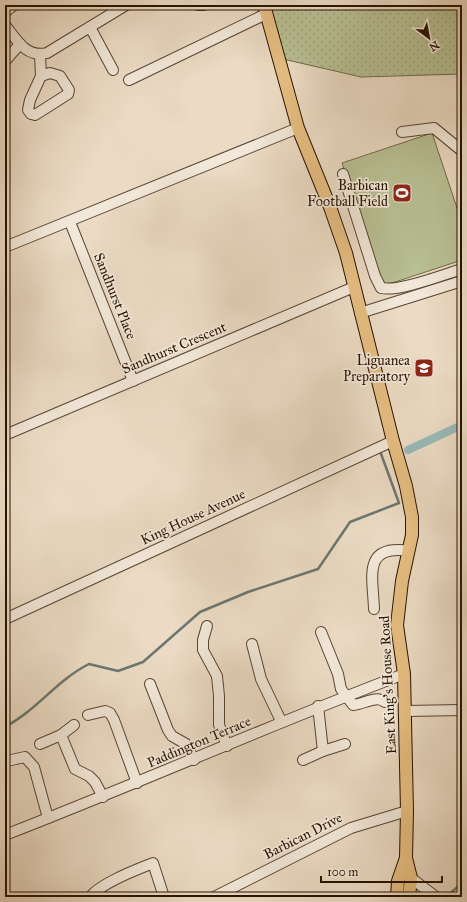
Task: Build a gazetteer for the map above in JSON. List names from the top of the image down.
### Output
{
  "streets": {
    "main road": ["East King's House Road"],
    "street": [
      "Sandhurst Place",
      "Sandhurst Crescent",
      "King House Avenue",
      "Paddington Terrace",
      "Barbican Drive"
    ]
  },
  "crossings": [
    ["Sandhurst Place", "Sandhurst Crescent"],
    ["Sandhurst Crescent", "East King's House Road"],
    ["King House Avenue", "East King's House Road"],
    ["East King's House Road", "Paddington Terrace"],
    ["East King's House Road", "Barbican Drive"]
  ],
  "places": {
    "sports": ["Barbican Football Field"],
    "school or university": ["Liguanea Preparatory"]
  },
  "scale_bar": "100 m",
  "north": "bottom right"
}
